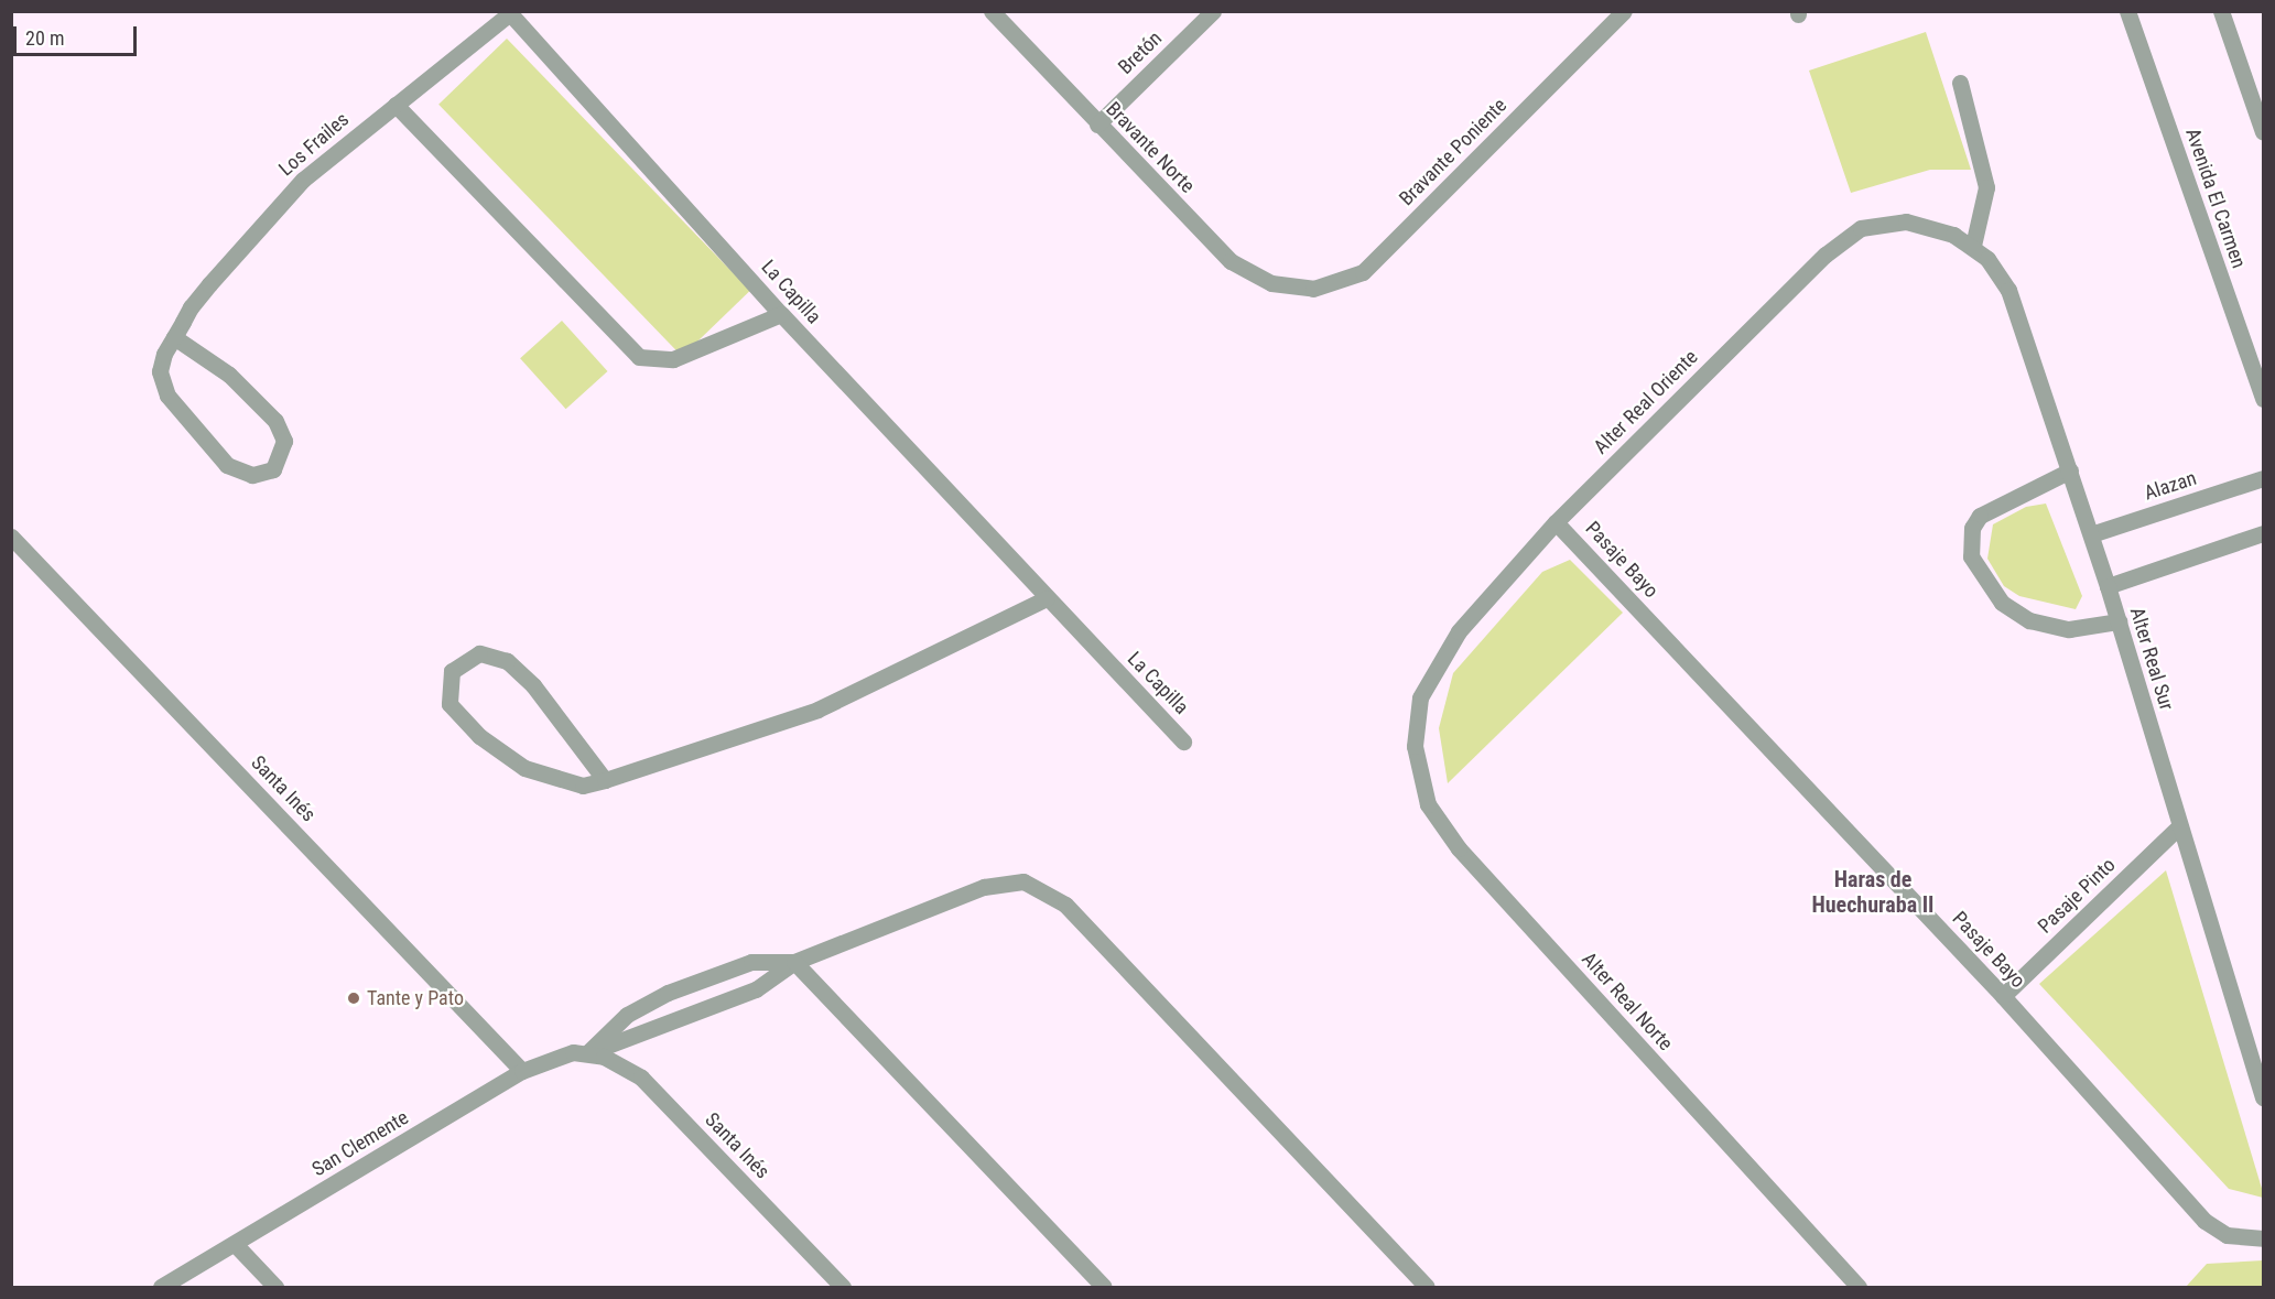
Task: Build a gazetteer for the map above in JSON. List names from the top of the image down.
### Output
{
  "streets": {
    "street": [
      "Bretón",
      "Los Frailes",
      "Bravante Norte",
      "Bravante Poniente",
      "Avenida El Carmen",
      "La Capilla",
      "Alter Real Oriente",
      "Alazan",
      "Pasaje Bayo",
      "Alter Real Sur",
      "Santa Inés",
      "Pasaje Pinto",
      "Alter Real Norte",
      "San Clemente"
    ]
  },
  "crossings": [
    ["Bretón", "Bravante Norte"],
    ["Los Frailes", "La Capilla"],
    ["Bravante Norte", "Bravante Poniente"],
    ["Alter Real Oriente", "Pasaje Bayo"],
    ["Alter Real Oriente", "Alter Real Sur"],
    ["Alter Real Oriente", "Alter Real Norte"],
    ["Alazan", "Alter Real Sur"],
    ["Pasaje Bayo", "Pasaje Pinto"],
    ["Alter Real Sur", "Pasaje Pinto"],
    ["Santa Inés", "San Clemente"]
  ],
  "districts": ["Haras de Huechuraba II"],
  "places": ["Tante y Pato"],
  "scale_bar": "20 m"
}
